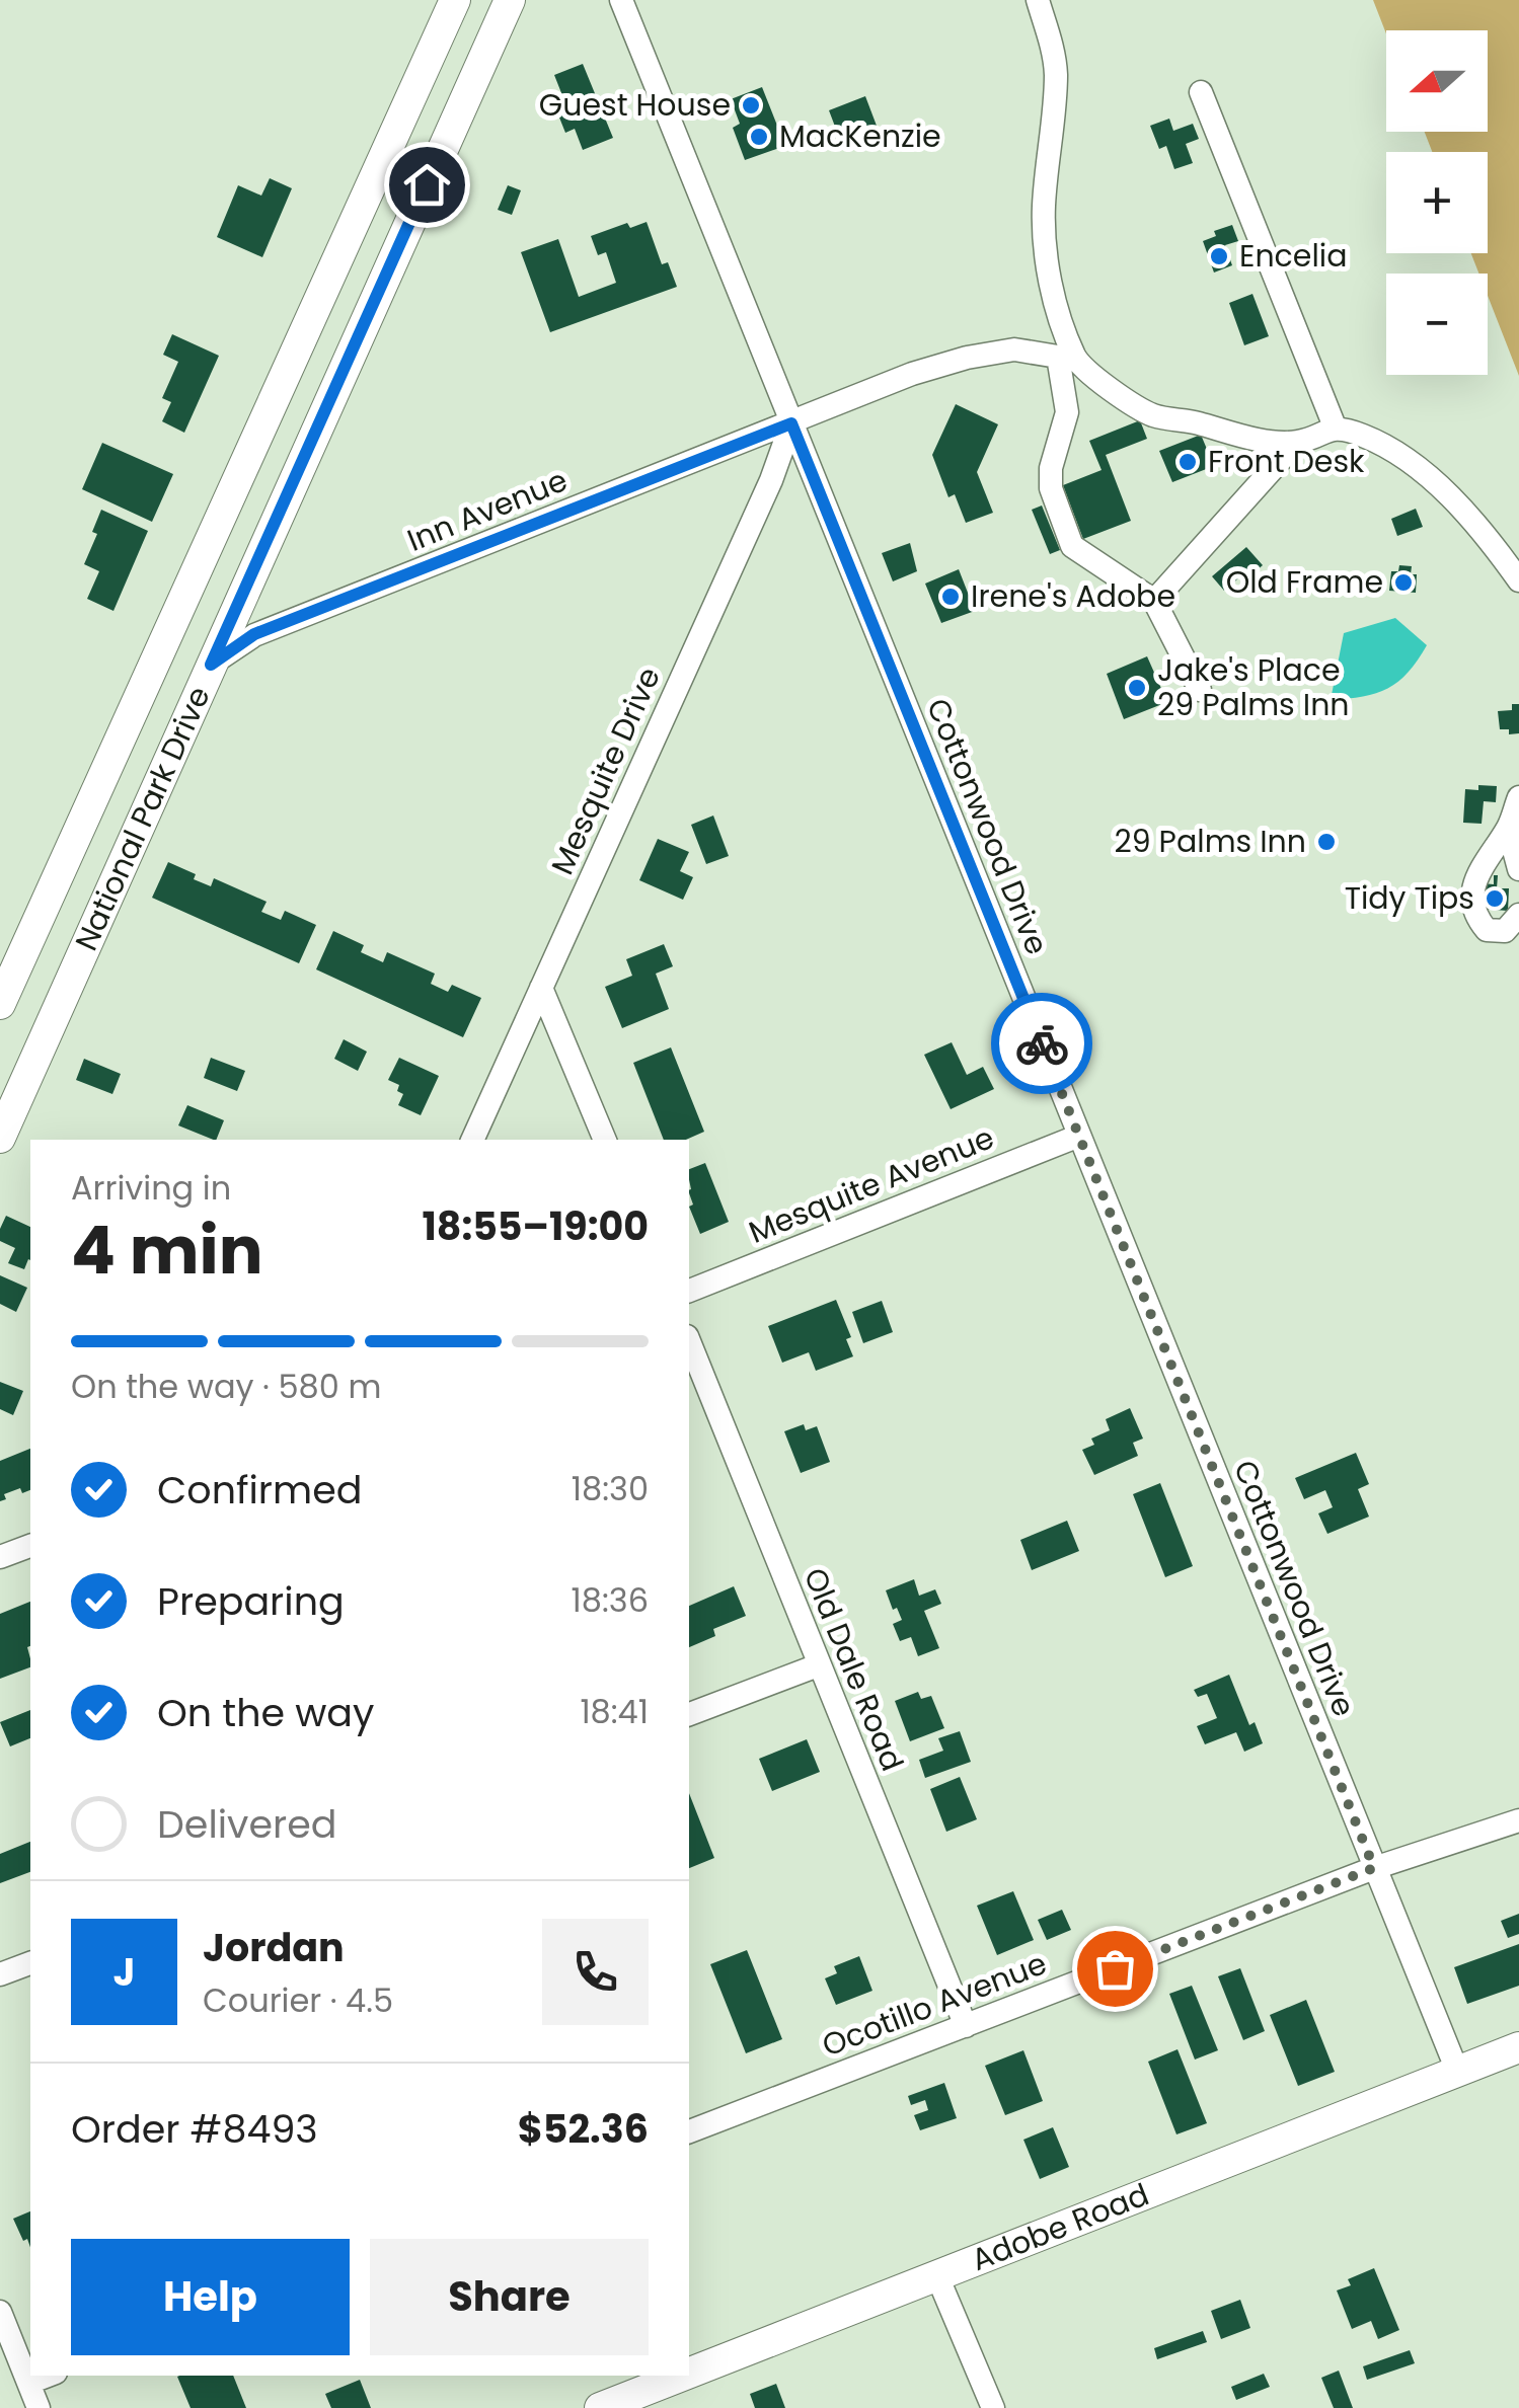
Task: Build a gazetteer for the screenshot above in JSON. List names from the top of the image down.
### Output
{
  "streets": {
    "street": [
      "Inn Avenue",
      "Mesquite Drive",
      "National Park Drive",
      "Cottonwood Drive",
      "Mesquite Avenue",
      "Old Dale Road",
      "Ocotillo Avenue",
      "Adobe Road"
    ]
  },
  "crossings": [
    ["Inn Avenue", "Mesquite Drive"],
    ["Inn Avenue", "National Park Drive"],
    ["Inn Avenue", "Cottonwood Drive"],
    ["Mesquite Drive", "Cottonwood Drive"],
    ["Cottonwood Drive", "Mesquite Avenue"],
    ["Cottonwood Drive", "Ocotillo Avenue"],
    ["Cottonwood Drive", "Adobe Road"],
    ["Old Dale Road", "Ocotillo Avenue"]
  ],
  "places": [
    "Guest House",
    "MacKenzie",
    "Encelia",
    "Front Desk",
    "Old Frame",
    "Irene's Adobe",
    "Jake's Place 29 Palms Inn",
    "29 Palms Inn",
    "Tidy Tips"
  ],
  "north": "left",
  "page": {
    "map_buttons": ["+", "−"],
    "heading": ["4 min", "Arriving in", "18:55–19:00"],
    "panel": [
      "Jordan",
      "Courier · 4.5",
      "Order #8493",
      "$52.36"
    ],
    "bar": "On the way · 580 m",
    "list": [
      ["Confirmed", "18:30"],
      ["Preparing", "18:36"],
      ["On the way", "18:41"],
      "Delivered"
    ],
    "round": "J",
    "buttons": ["Help", "Share"]
  }
}
